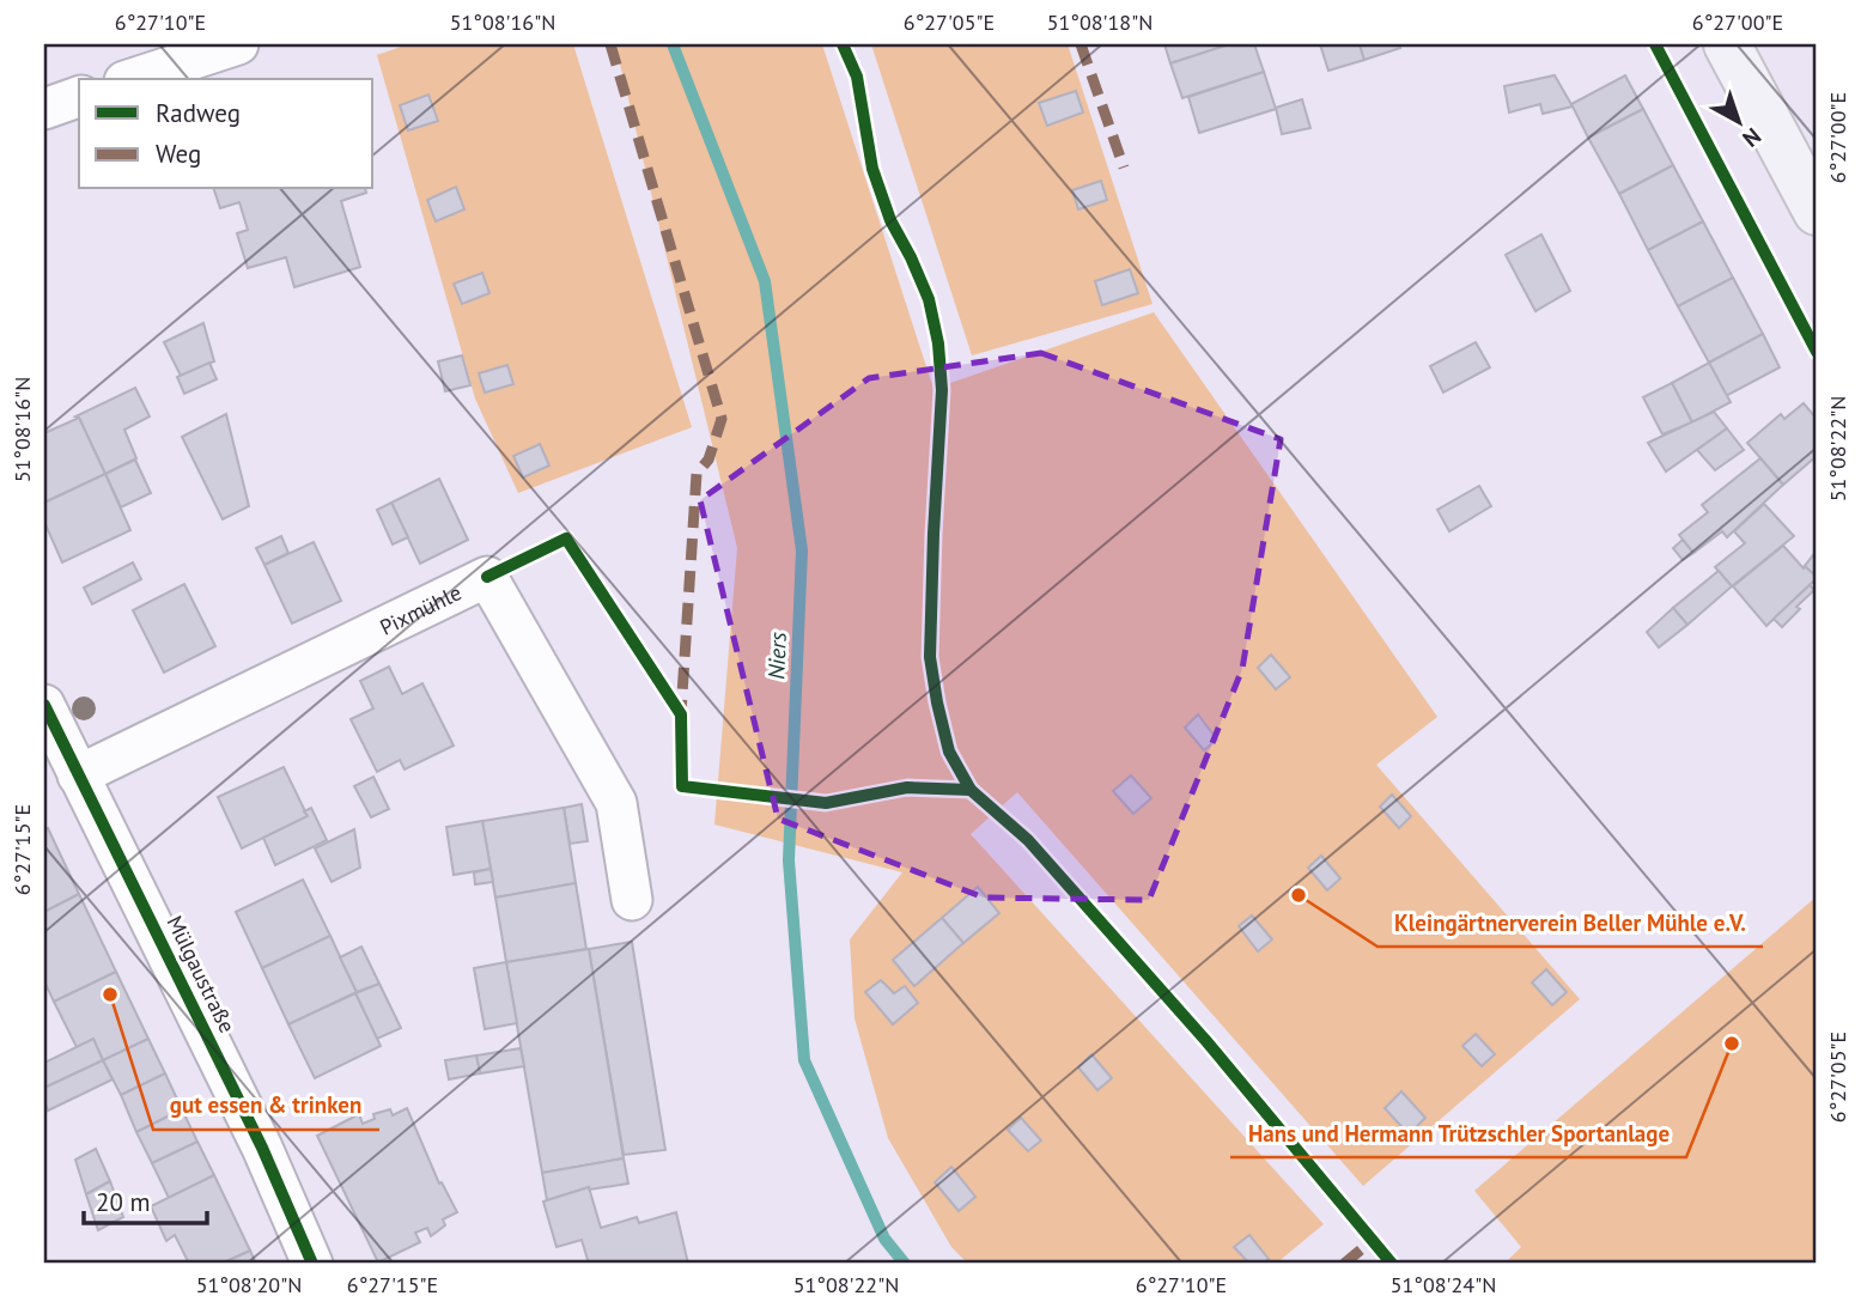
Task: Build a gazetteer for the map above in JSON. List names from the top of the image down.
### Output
{
  "streets": {
    "street": ["Pixmühle", "Mülgaustraße"]
  },
  "crossings": [
    ["Pixmühle", "Mülgaustraße"]
  ],
  "water": ["Niers"],
  "places": ["Kleingärtnerverein Beller Mühle e.V.", "gut essen & trinken", "Hans und Hermann Trützschler Sportanlage"],
  "legend": ["Radweg", "Weg"],
  "scale_bar": "20 m",
  "north": "bottom right",
  "coordinates": [
    "6°27'10\"E",
    "51°08'16\"N",
    "6°27'05\"E",
    "51°08'18\"N",
    "6°27'00\"E",
    "51°08'22\"N",
    "6°27'15\"E",
    "51°08'20\"N",
    "51°08'24\"N"
  ]
}
